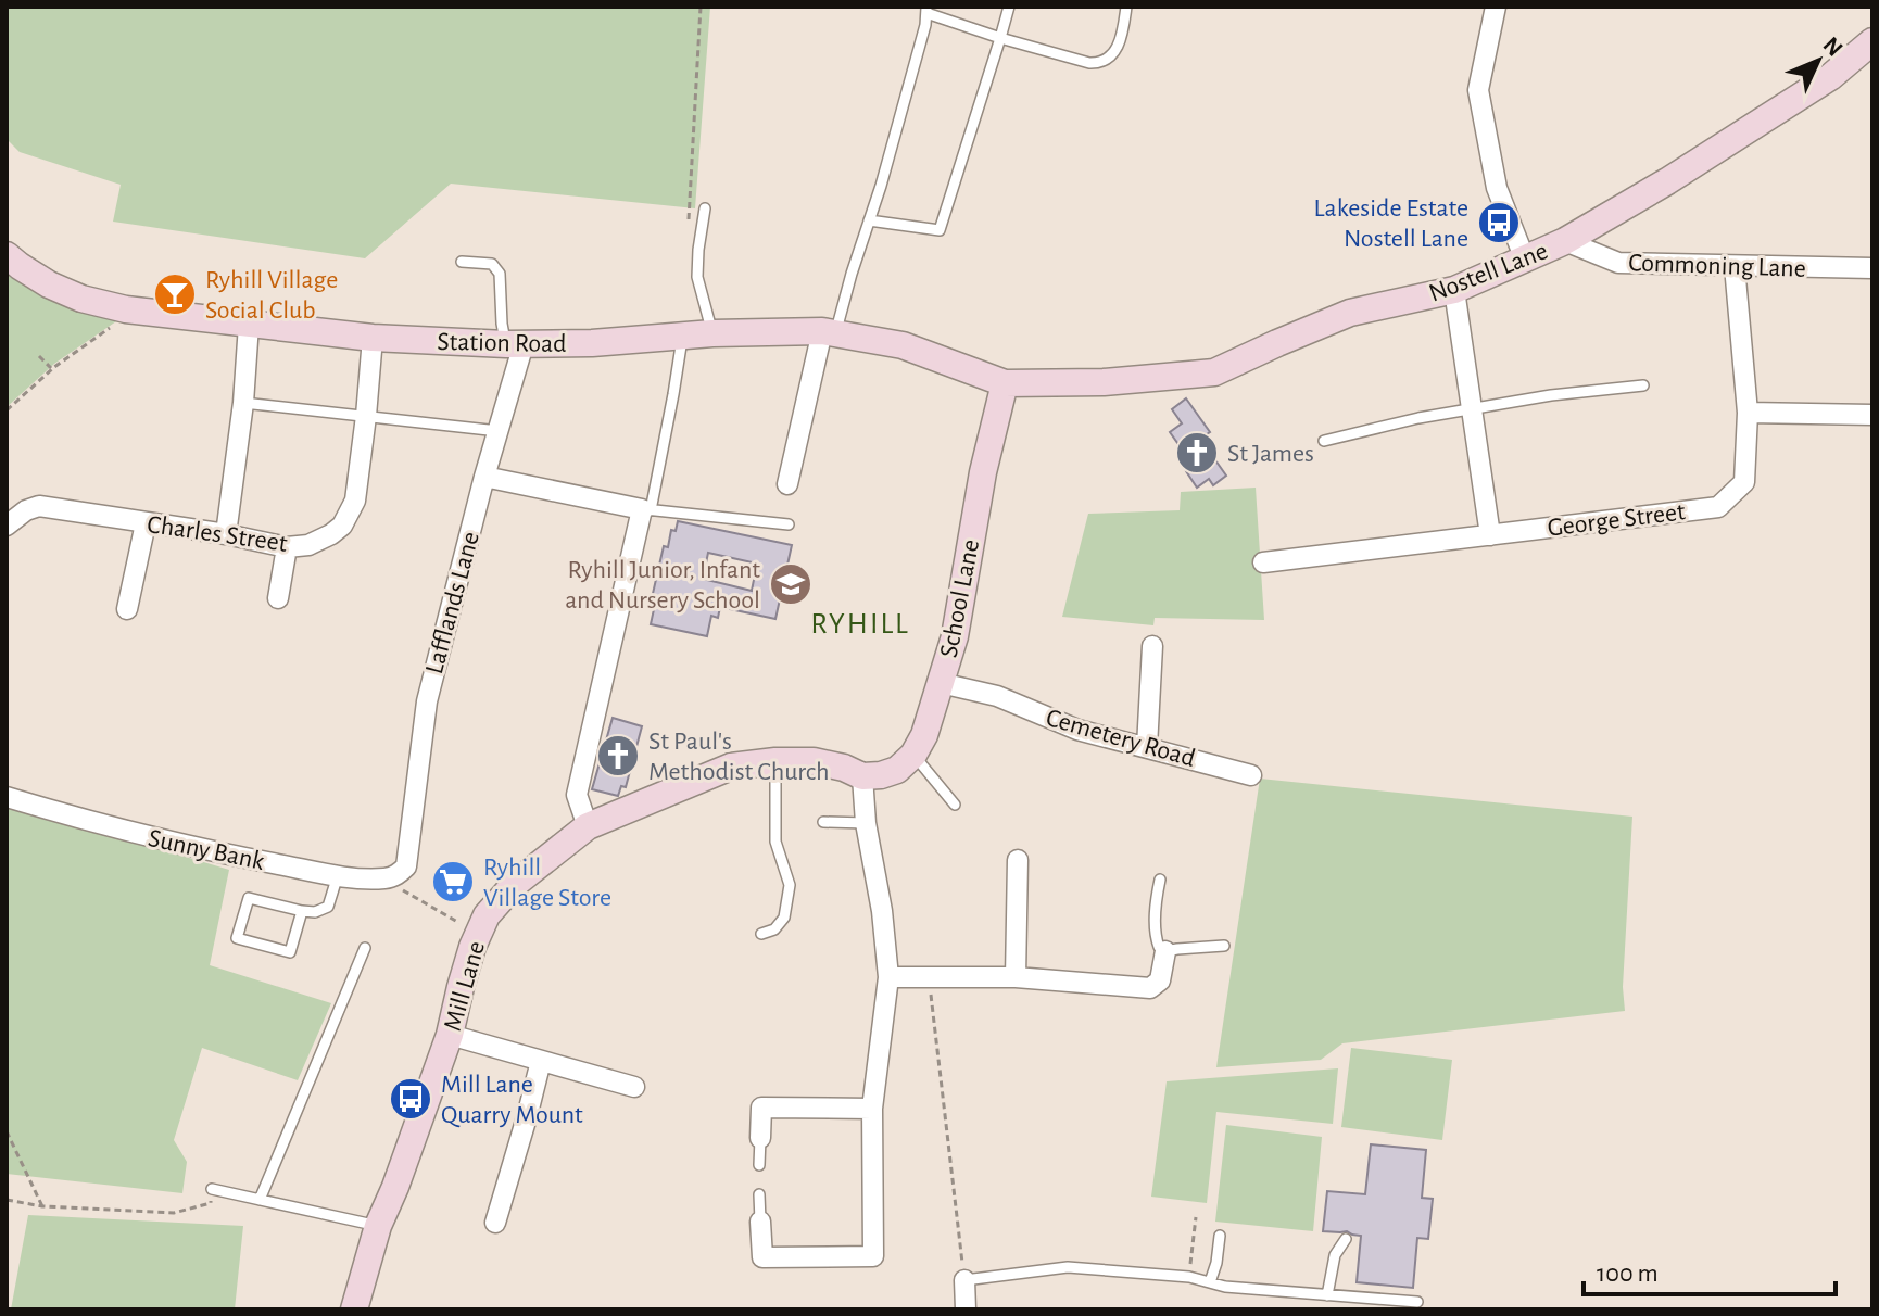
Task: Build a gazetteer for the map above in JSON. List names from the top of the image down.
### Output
{
  "streets": {
    "street": [
      "Commoning Lane",
      "Nostell Lane",
      "Station Road",
      "George Street",
      "Charles Street",
      "School Lane",
      "Lafflands Lane",
      "Cemetery Road",
      "Sunny Bank",
      "Mill Lane"
    ]
  },
  "crossings": [
    ["Commoning Lane", "Nostell Lane"],
    ["Commoning Lane", "George Street"],
    ["Nostell Lane", "Station Road"],
    ["Nostell Lane", "School Lane"],
    ["Station Road", "Charles Street"],
    ["Station Road", "School Lane"],
    ["Station Road", "Lafflands Lane"],
    ["School Lane", "Cemetery Road"],
    ["Lafflands Lane", "Sunny Bank"]
  ],
  "districts": ["RYHILL"],
  "places": {
    "bus stop": ["Lakeside Estate Nostell Lane", "Mill Lane Quarry Mount"],
    "bar": ["Ryhill Village Social Club"],
    "church": ["St James", "St Paul's Methodist Church"],
    "school or university": ["Ryhill Junior, Infant and Nursery School"],
    "supermarket": ["Ryhill Village Store"]
  },
  "scale_bar": "100 m",
  "north": "top right"
}
